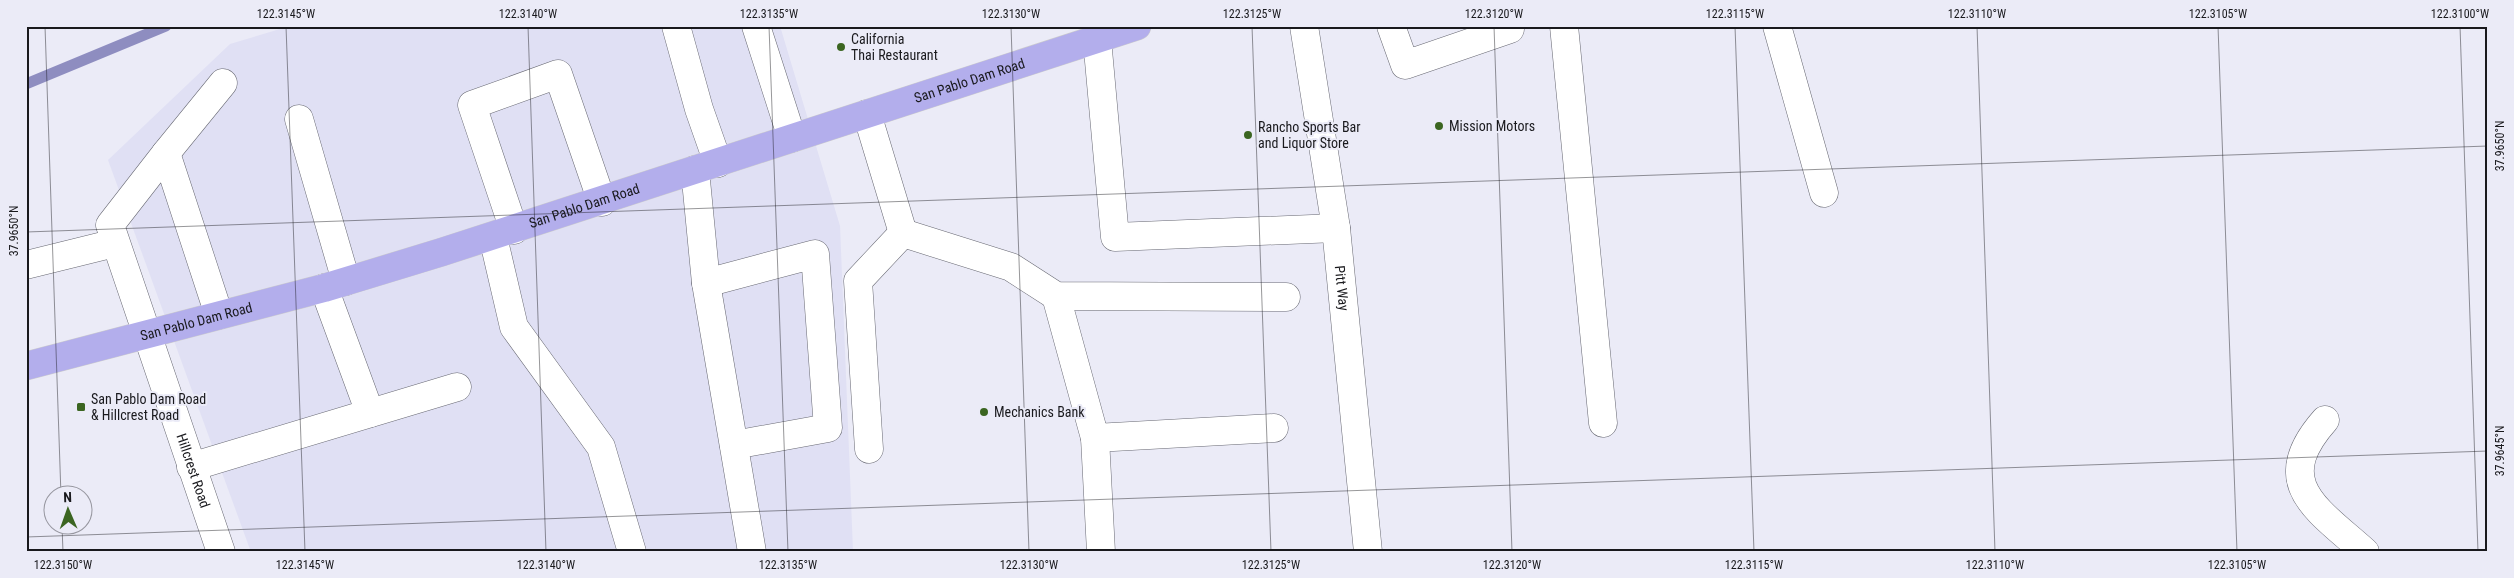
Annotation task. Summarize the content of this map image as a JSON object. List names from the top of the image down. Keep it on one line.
{"streets":{"main road":["San Pablo Dam Road"],"street":["Pitt Way","Hillcrest Road"]},"crossings":[["San Pablo Dam Road","Hillcrest Road"]],"places":{"other":["California Thai Restaurant","Mission Motors","Rancho Sports Bar and Liquor Store","Mechanics Bank"],"transit":["San Pablo Dam Road & Hillcrest Road"]},"north":"top","coordinates":["122.3145°W","122.3140°W","122.3135°W","122.3130°W","122.3125°W","122.3120°W","122.3115°W","122.3110°W","122.3105°W","122.3100°W","37.9650°N","37.9645°N","122.3150°W"]}
